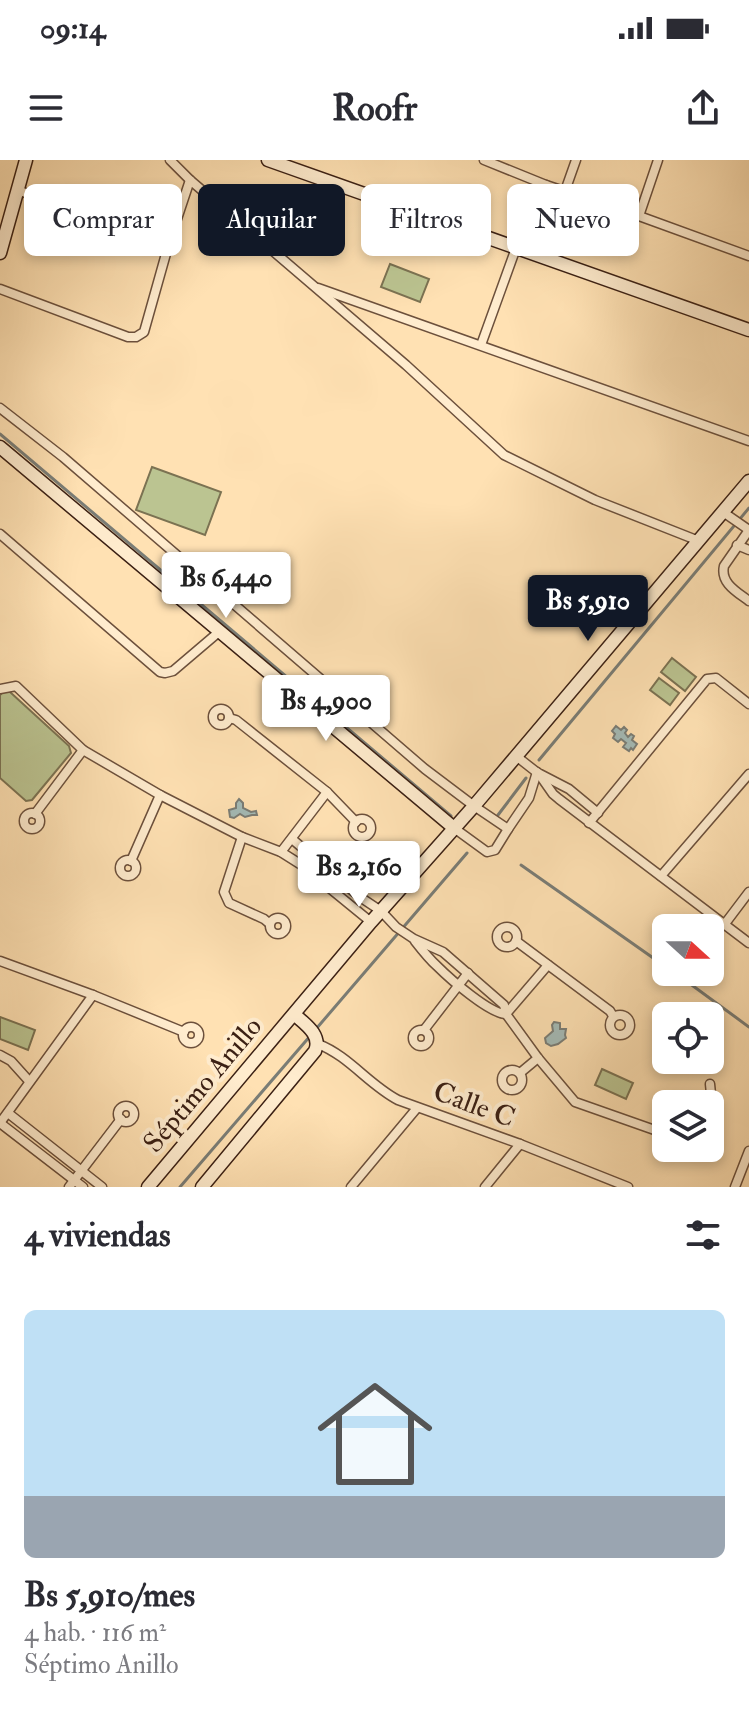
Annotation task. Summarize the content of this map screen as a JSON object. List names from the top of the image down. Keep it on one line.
{"streets":{"main road":["Séptimo Anillo"],"street":["Calle C"]},"crossings":[["Séptimo Anillo","Calle C"]],"north":"right","page":{"status":"09:14","header":"Roofr","chip":["Comprar","Alquilar","Filtros","Nuevo"],"price":["Bs 6,440","Bs 5,910","Bs 4,900","Bs 2,160"],"heading":"4 viviendas","list":[{"name":"Bs 5,910/mes","note":"4 hab. · 116 m² · Séptimo Anillo"}]}}
